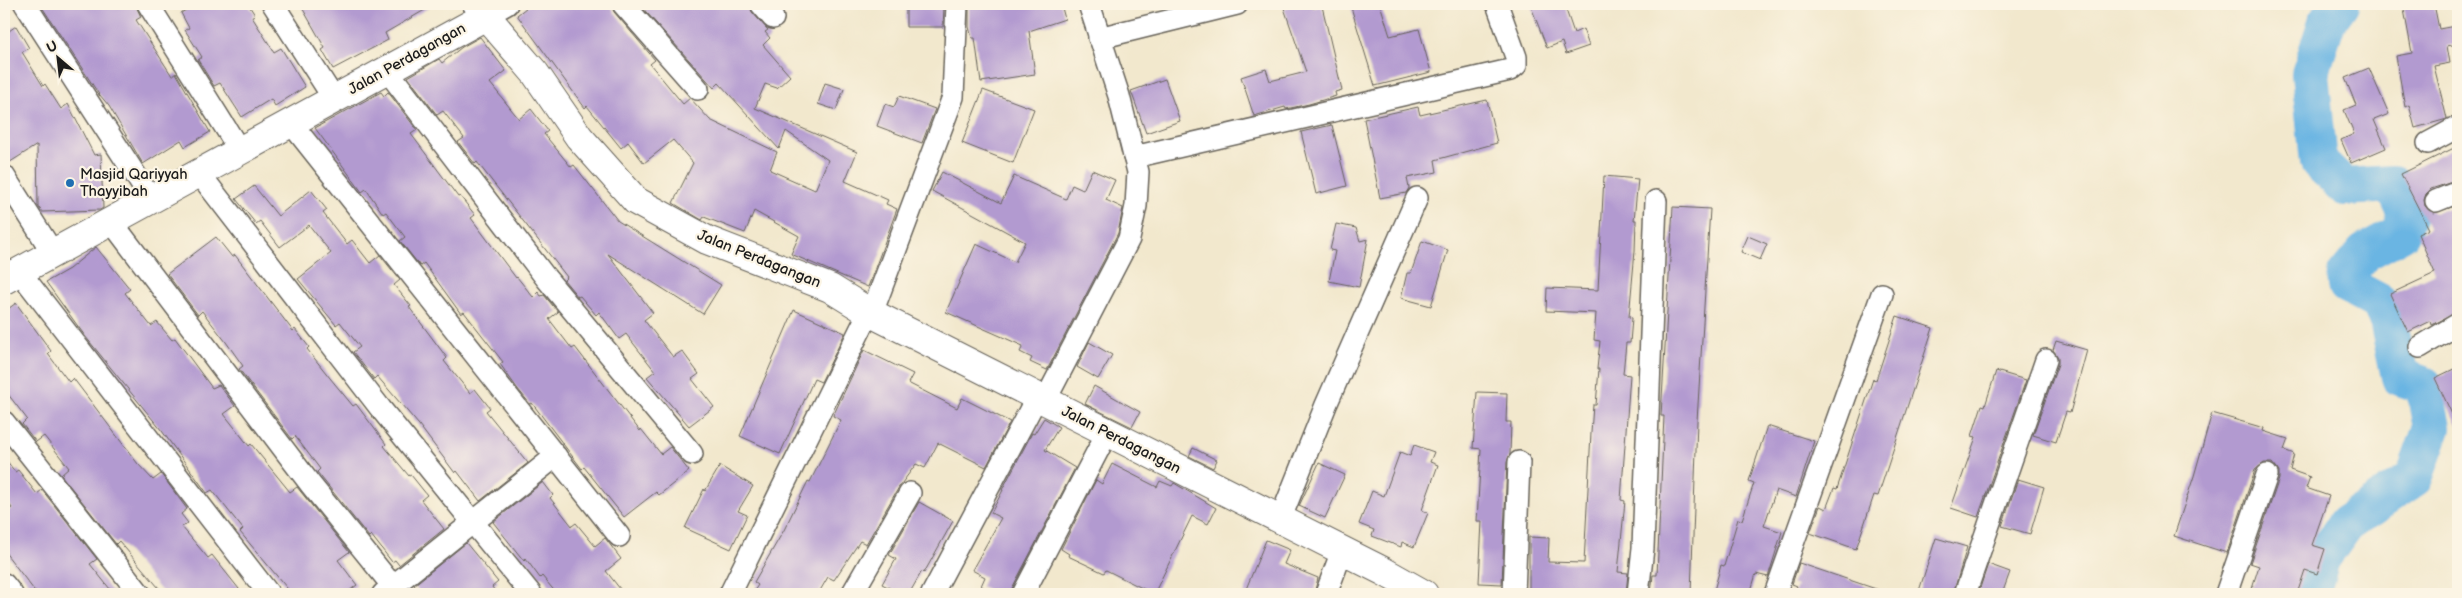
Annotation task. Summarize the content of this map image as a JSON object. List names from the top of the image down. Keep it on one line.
{"streets":{"street":["Jalan Perdagangan"]},"places":["Masjid Qariyyah Thayyibah"],"north":"top left"}
